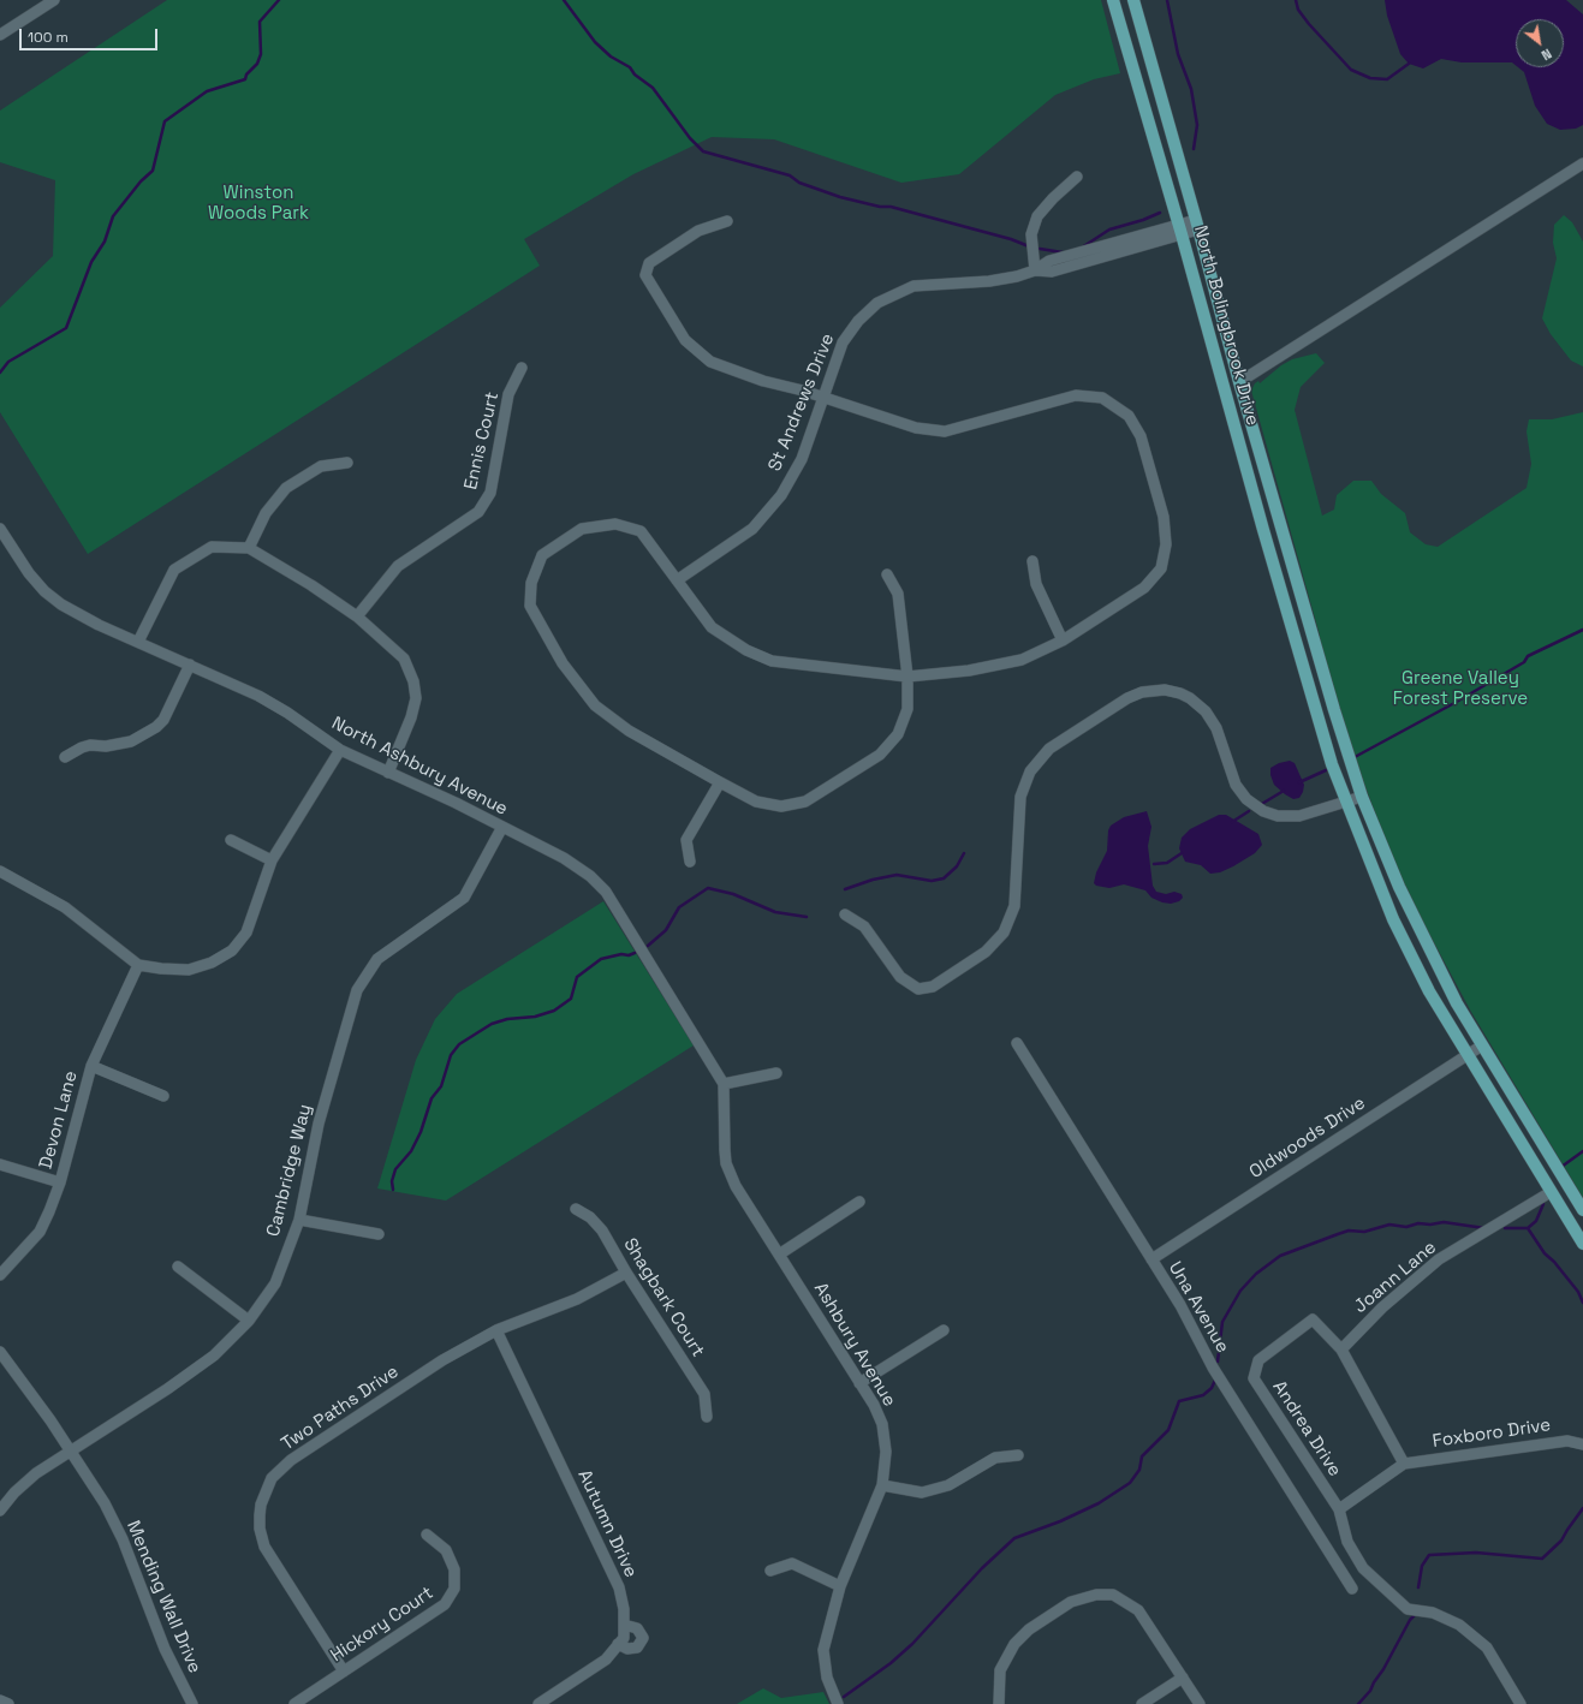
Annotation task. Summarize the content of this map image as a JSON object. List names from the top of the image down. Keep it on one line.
{"streets":{"main road":["North Bolingbrook Drive"],"street":["St Andrews Drive","Ennis Court","North Ashbury Avenue","Devon Lane","Oldwoods Drive","Cambridge Way","Joann Lane","Shagbark Court","Una Avenue","Ashbury Avenue","Two Paths Drive","Andrea Drive","Foxboro Drive","Autumn Drive","Mending Wall Drive","Hickory Court"]},"crossings":[["North Bolingbrook Drive","St Andrews Drive"],["North Bolingbrook Drive","Oldwoods Drive"],["North Bolingbrook Drive","Joann Lane"],["North Ashbury Avenue","Cambridge Way"],["North Ashbury Avenue","Ashbury Avenue"],["Oldwoods Drive","Una Avenue"],["Cambridge Way","Mending Wall Drive"],["Joann Lane","Andrea Drive"],["Shagbark Court","Two Paths Drive"],["Two Paths Drive","Autumn Drive"],["Two Paths Drive","Hickory Court"]],"parks":["Winston Woods Park","Greene Valley Forest Preserve"],"scale_bar":"100 m","north":"bottom right"}
